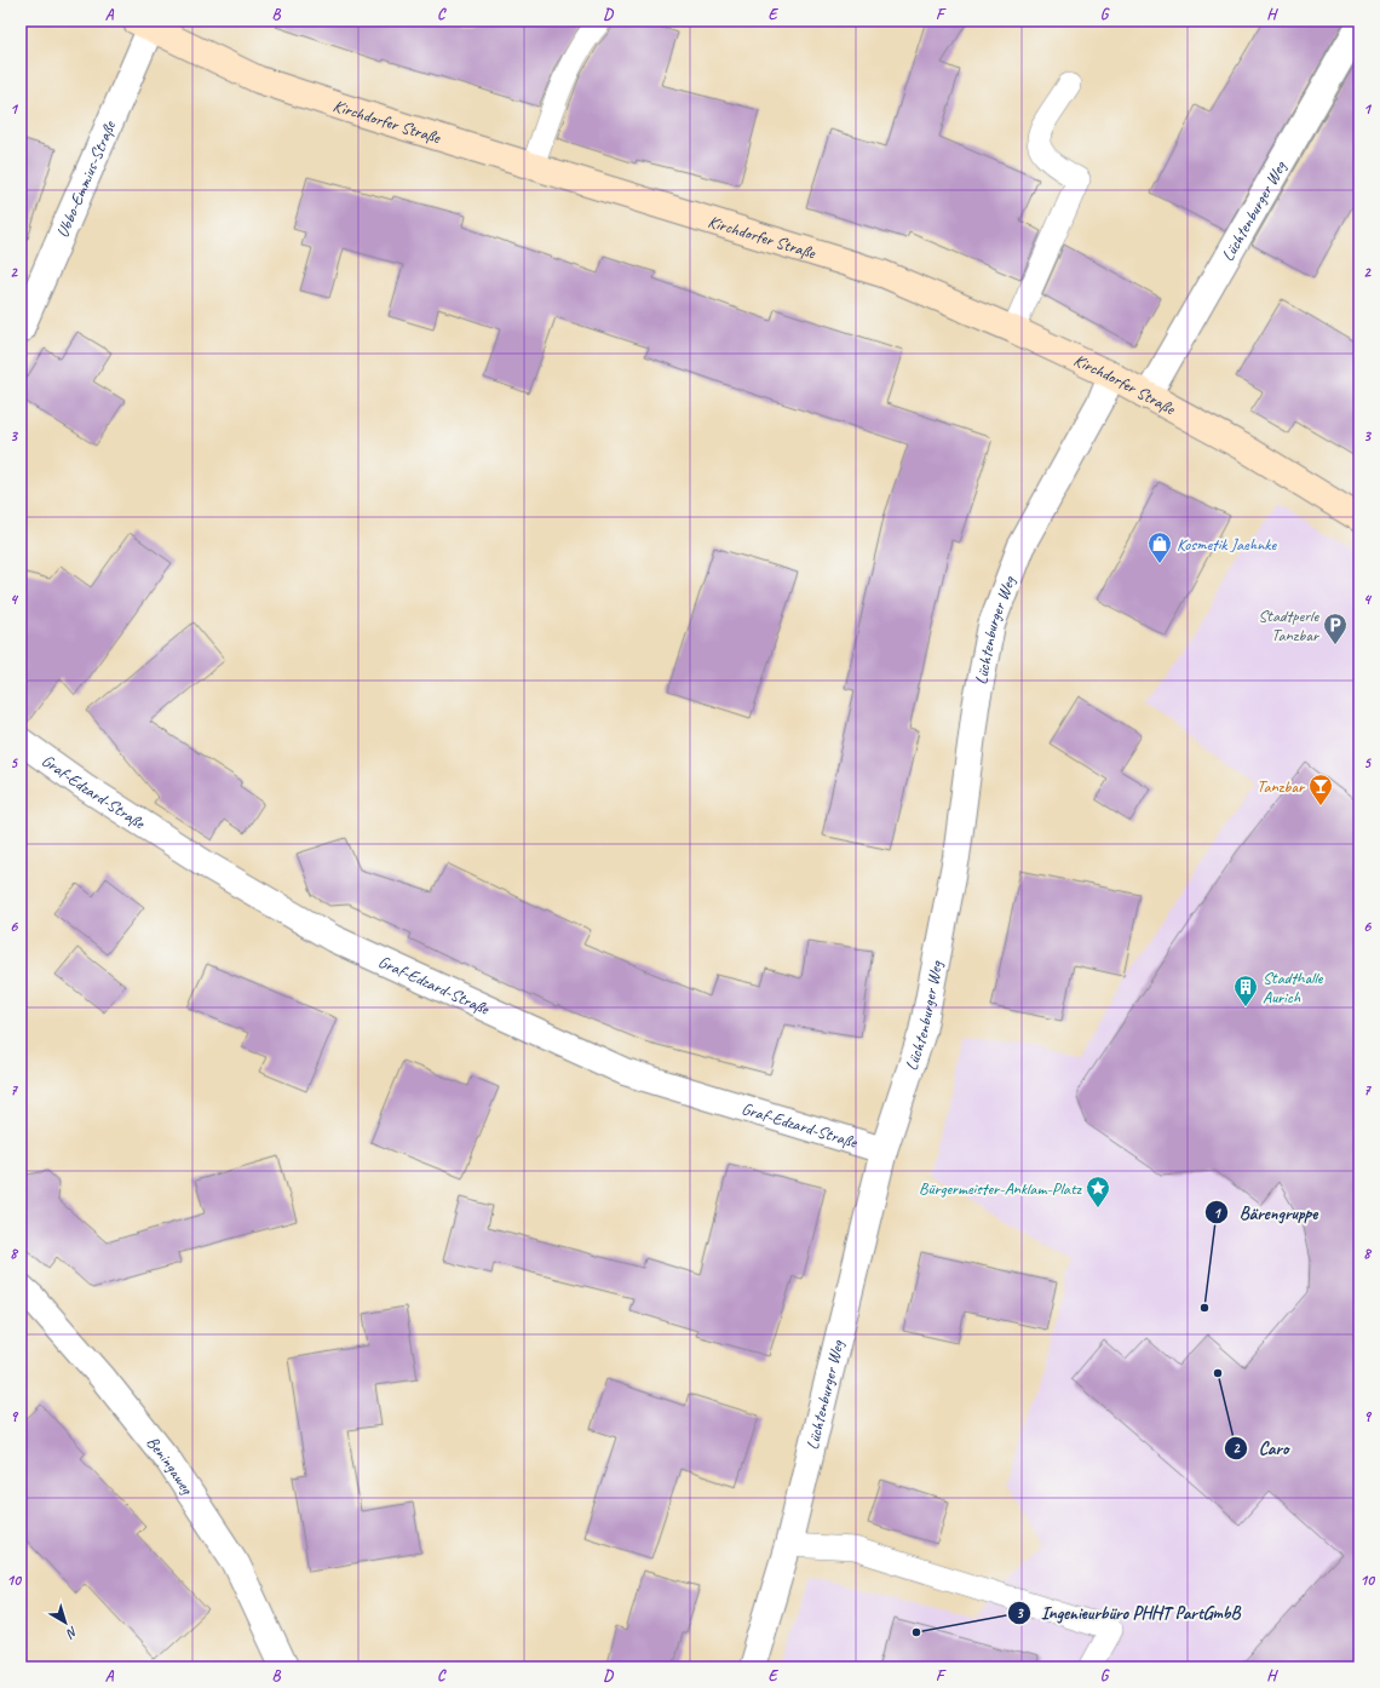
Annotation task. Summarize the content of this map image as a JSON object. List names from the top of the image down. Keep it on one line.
{"streets":{"street":["Kirchdorfer Straße","Ubbo-Emmius-Straße","Lüchtenburger Weg","Graf-Edzard-Straße","Beningaweg"]},"crossings":[["Kirchdorfer Straße","Ubbo-Emmius-Straße"],["Kirchdorfer Straße","Lüchtenburger Weg"],["Lüchtenburger Weg","Graf-Edzard-Straße"]],"places":{"shop":["Kosmetik Jaehnke"],"parking":["Stadtperle Tanzbar"],"bar":["Tanzbar"],"building":["Stadthalle Aurich"],"place":["Bürgermeister-Anklam-Platz"],"other":["Bärengruppe","Caro","Ingenieurbüro PHHT PartGmbB"]},"north":"bottom right","grid":{"columns":["A","B","C","D","E","F","G","H"],"rows":["1","2","3","4","5","6","7","8","9","10"]}}
